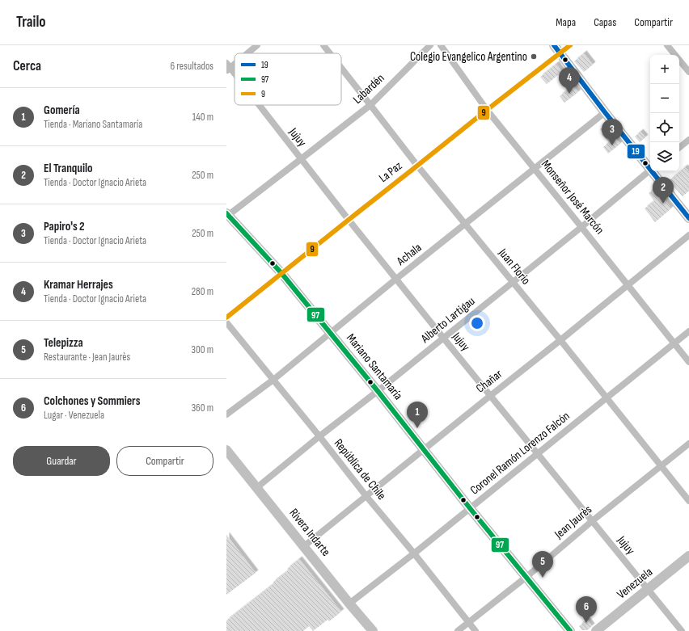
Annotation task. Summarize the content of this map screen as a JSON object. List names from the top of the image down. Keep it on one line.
{"streets":{"street":["Labardén","Jujuy","La Paz","Monseñor José Marcón","Achala","Juan Florio","Alberto Lartigau","Mariano Santamaría","Chañar","Coronel Ramón Lorenzo Falcón","República de Chile","Jean Jaurès","Rivera Indarte","Venezuela"]},"crossings":[["Labardén","Jujuy"],["Labardén","Juan Florio"],["Labardén","Mariano Santamaría"],["Jujuy","La Paz"],["Jujuy","Achala"],["Jujuy","Alberto Lartigau"],["Jujuy","Chañar"],["Jujuy","Coronel Ramón Lorenzo Falcón"],["Jujuy","Jean Jaurès"],["Jujuy","Venezuela"],["La Paz","Monseñor José Marcón"],["La Paz","Juan Florio"],["La Paz","Mariano Santamaría"],["Monseñor José Marcón","Achala"],["Monseñor José Marcón","Alberto Lartigau"],["Monseñor José Marcón","Chañar"],["Monseñor José Marcón","Coronel Ramón Lorenzo Falcón"],["Achala","Juan Florio"],["Achala","Mariano Santamaría"],["Achala","República de Chile"],["Juan Florio","Alberto Lartigau"],["Juan Florio","Chañar"],["Juan Florio","Coronel Ramón Lorenzo Falcón"],["Juan Florio","Jean Jaurès"],["Alberto Lartigau","Mariano Santamaría"],["Alberto Lartigau","República de Chile"],["Alberto Lartigau","Rivera Indarte"],["Mariano Santamaría","Chañar"],["Mariano Santamaría","Coronel Ramón Lorenzo Falcón"],["Mariano Santamaría","Jean Jaurès"],["Chañar","República de Chile"],["Chañar","Rivera Indarte"],["Coronel Ramón Lorenzo Falcón","República de Chile"],["Coronel Ramón Lorenzo Falcón","Rivera Indarte"],["República de Chile","Jean Jaurès"]],"places":["Colegio Evangelico Argentino"],"lines":["transit line 19","transit line 9","transit line 97"],"legend":["19","97","9"],"page":{"header":"Trailo","nav":["Mapa","Capas","Compartir"],"heading":["Cerca","6 resultados"],"map_buttons":["+","−"],"pins":["4","3","2","1","5","6"],"list":[{"mark":"1","name":"Gomería","note":"Tienda · Mariano Santamaría","value":"140 m"},{"mark":"2","name":"El Tranquilo","note":"Tienda · Doctor Ignacio Arieta","value":"250 m"},{"mark":"3","name":"Papiro's 2","note":"Tienda · Doctor Ignacio Arieta","value":"250 m"},{"mark":"4","name":"Kramar Herrajes","note":"Tienda · Doctor Ignacio Arieta","value":"280 m"},{"mark":"5","name":"Telepizza","note":"Restaurante · Jean Jaurès","value":"300 m"},{"mark":"6","name":"Colchones y Sommiers","note":"Lugar · Venezuela","value":"360 m"}],"buttons":["Guardar","Compartir"]}}
